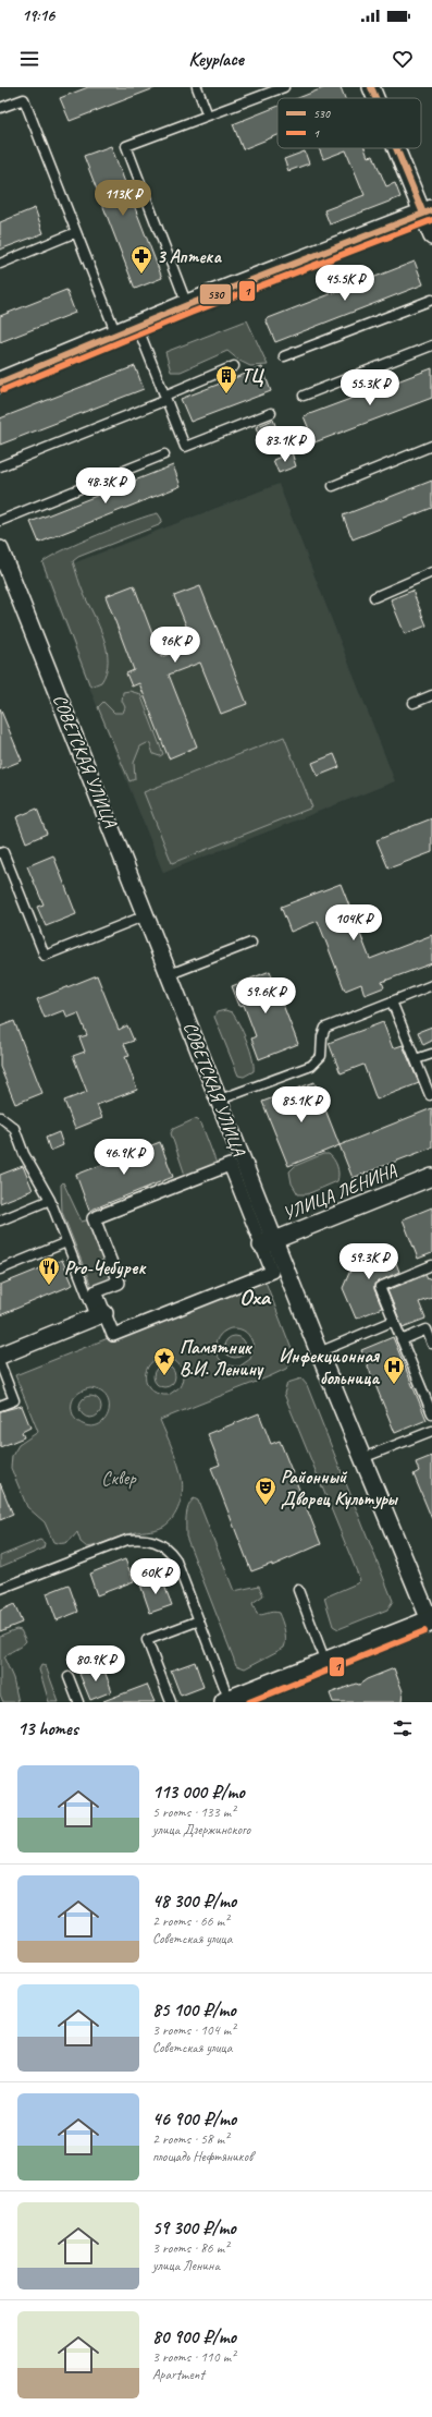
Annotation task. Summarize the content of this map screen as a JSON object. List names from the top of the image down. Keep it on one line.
{"streets":{"street":["СОВЕТСКАЯ УЛИЦА","УЛИЦА ЛЕНИНА"]},"crossings":[["СОВЕТСКАЯ УЛИЦА","УЛИЦА ЛЕНИНА"]],"districts":["Оха"],"parks":["Сквер"],"places":{"pharmacy":["3 Аптека"],"building":["ТЦ"],"restaurant":["Pro-Чебурек"],"place":["Памятник В.И. Ленину"],"hospital":["Инфекционная больница"],"theatre":["Районный Дворец Культуры"]},"lines":["transit line 530","transit line 1"],"legend":["530","1"],"page":{"status":"19:16","header":"Keyplace","price":["113K ₽","45.5K ₽","55.3K ₽","83.1K ₽","48.3K ₽","96K ₽","104K ₽","59.6K ₽","85.1K ₽","46.9K ₽","59.3K ₽","60K ₽","80.9K ₽"],"heading":"13 homes","list":[{"name":"113 000 ₽/mo","note":"5 rooms · 133 m² · улица Дзержинского"},{"name":"48 300 ₽/mo","note":"2 rooms · 66 m² · Советская улица"},{"name":"85 100 ₽/mo","note":"3 rooms · 104 m² · Советская улица"},{"name":"46 900 ₽/mo","note":"2 rooms · 58 m² · площадь Нефтяников"},{"name":"59 300 ₽/mo","note":"3 rooms · 86 m² · улица Ленина"},{"name":"80 900 ₽/mo","note":"3 rooms · 110 m² · Apartment"}]}}
